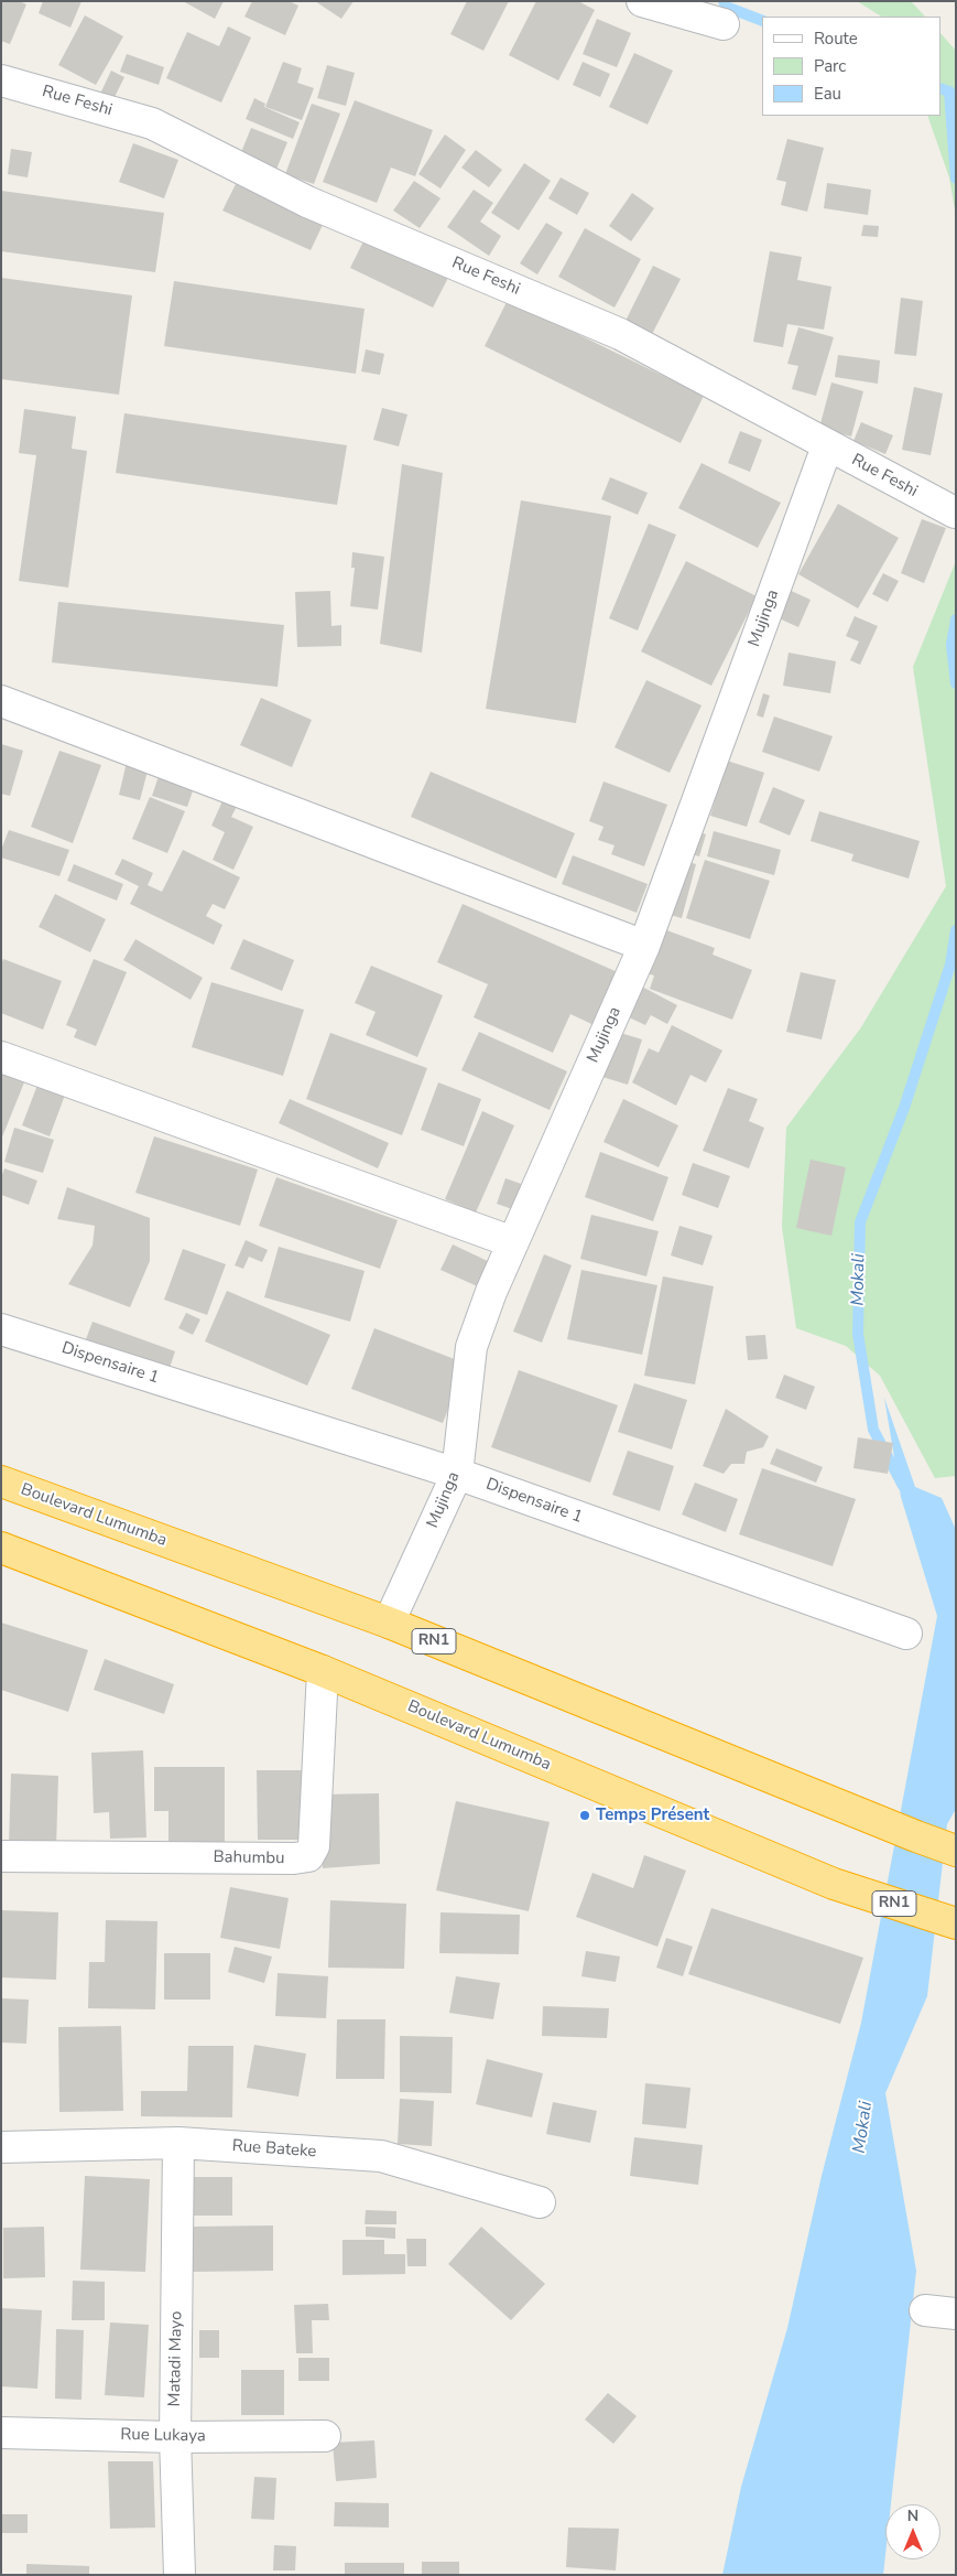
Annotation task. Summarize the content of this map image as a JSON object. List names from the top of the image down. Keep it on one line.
{"streets":{"highway":["Boulevard Lumumba","RN1"],"street":["Rue Feshi","Mujinga","Dispensaire 1","Bahumbu","Rue Bateke","Matadi Mayo","Rue Lukaya"]},"crossings":[["Rue Feshi","Mujinga"],["Mujinga","Dispensaire 1"],["Mujinga","Boulevard Lumumba"],["Boulevard Lumumba","Bahumbu"],["Rue Bateke","Matadi Mayo"],["Matadi Mayo","Rue Lukaya"]],"water":["Mokali"],"places":["Temps Présent"],"legend":["Route","Parc","Eau"],"north":"top"}
